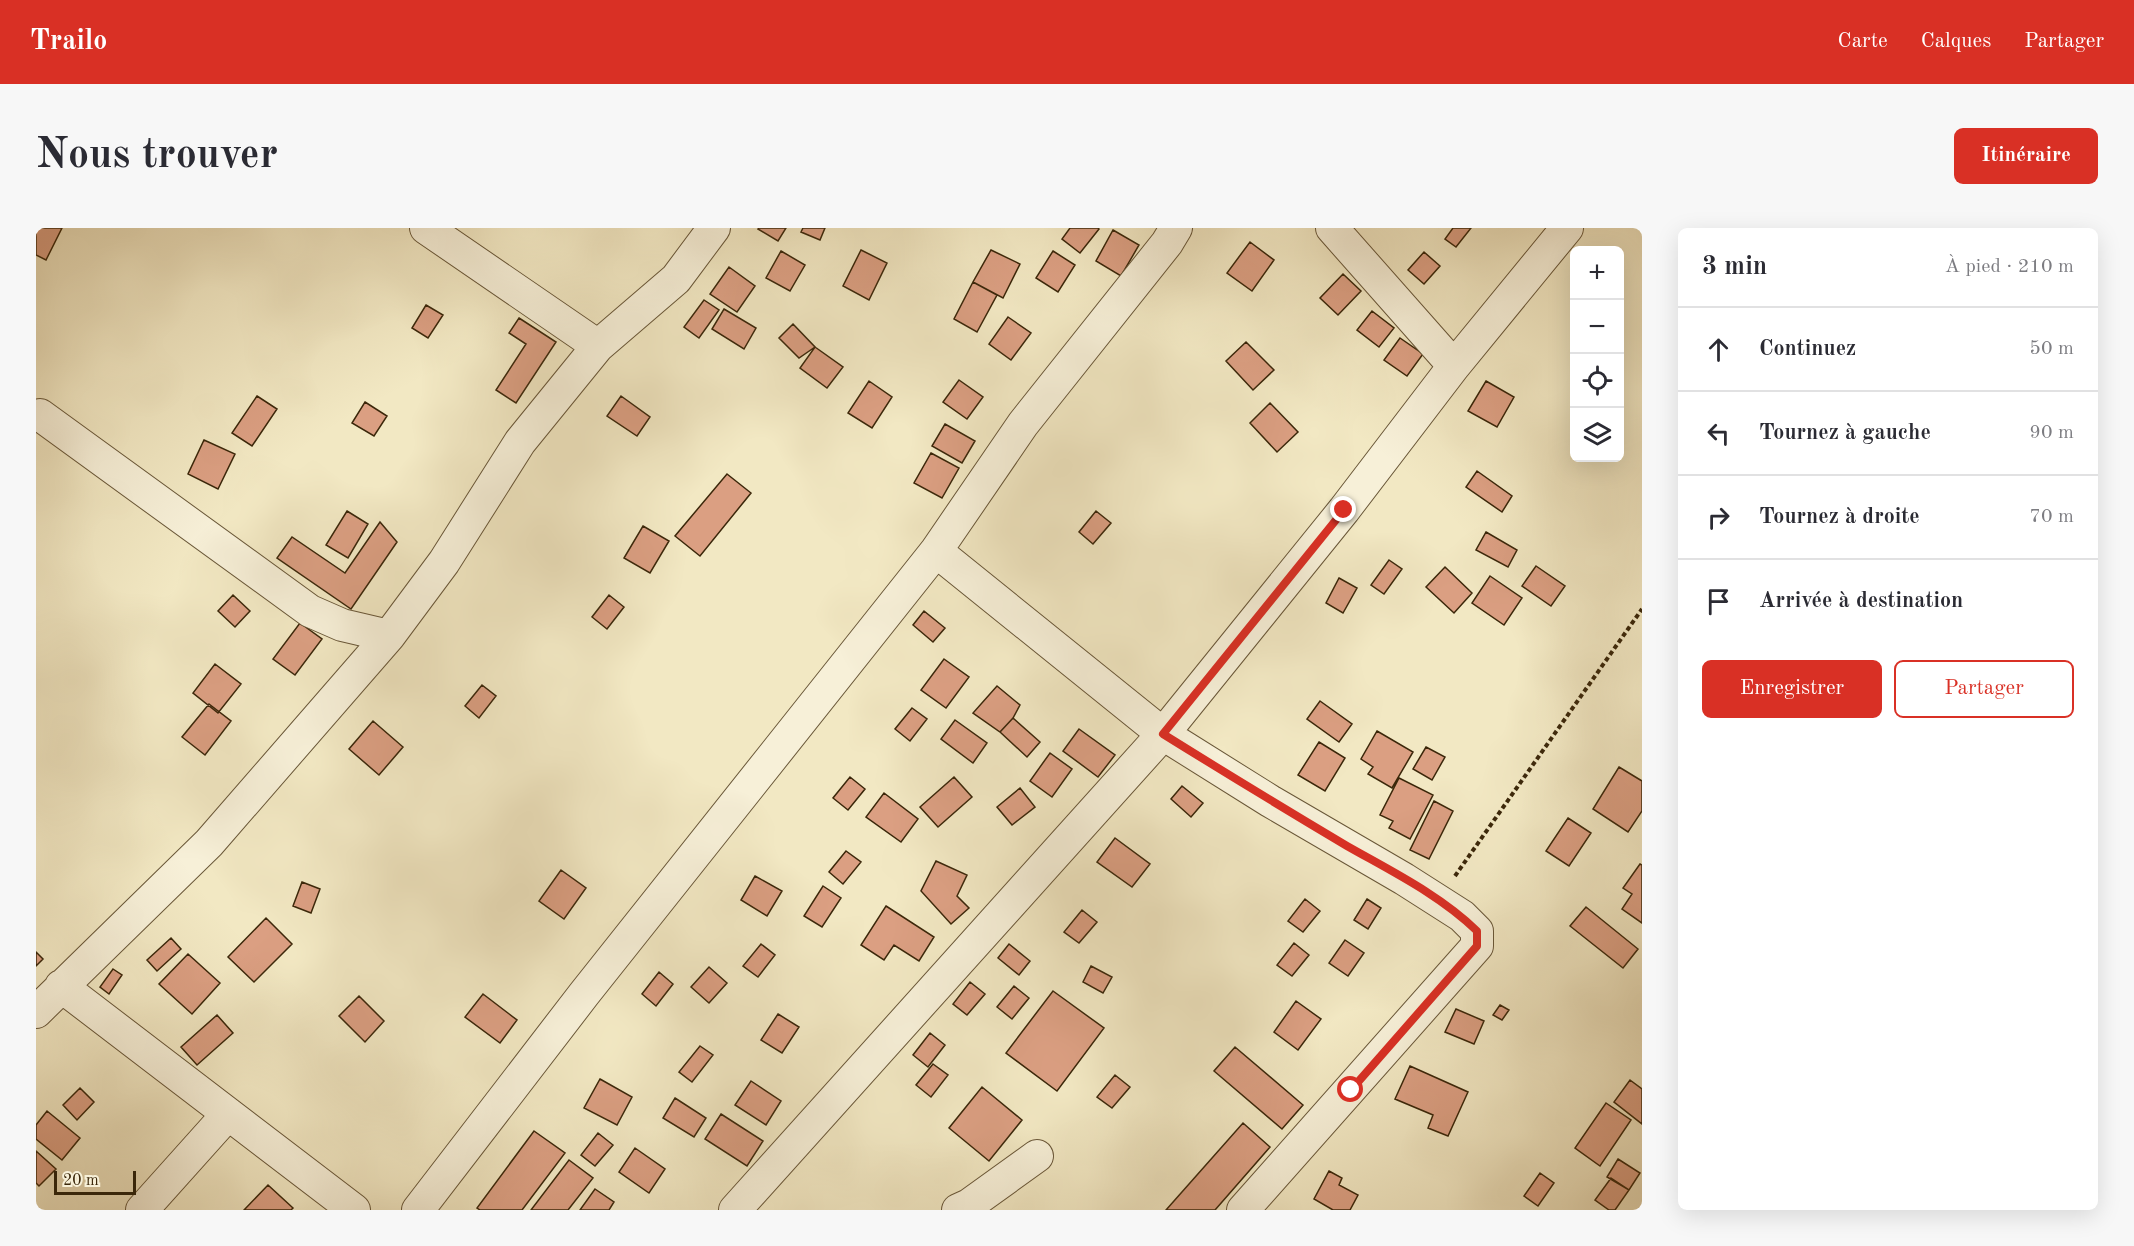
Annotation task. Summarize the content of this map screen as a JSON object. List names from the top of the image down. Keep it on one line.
{"scale_bar":"20 m","page":{"header":"Trailo","nav":["Carte","Calques","Partager"],"buttons":["Itinéraire",["Enregistrer","Partager"]],"title":"Nous trouver","heading":["3 min","À pied · 210 m"],"map_buttons":["+","−"],"list":[["Continuez","50 m"],["Tournez à gauche","90 m"],["Tournez à droite","70 m"],"Arrivée à destination"],"scale":"20 m"}}
